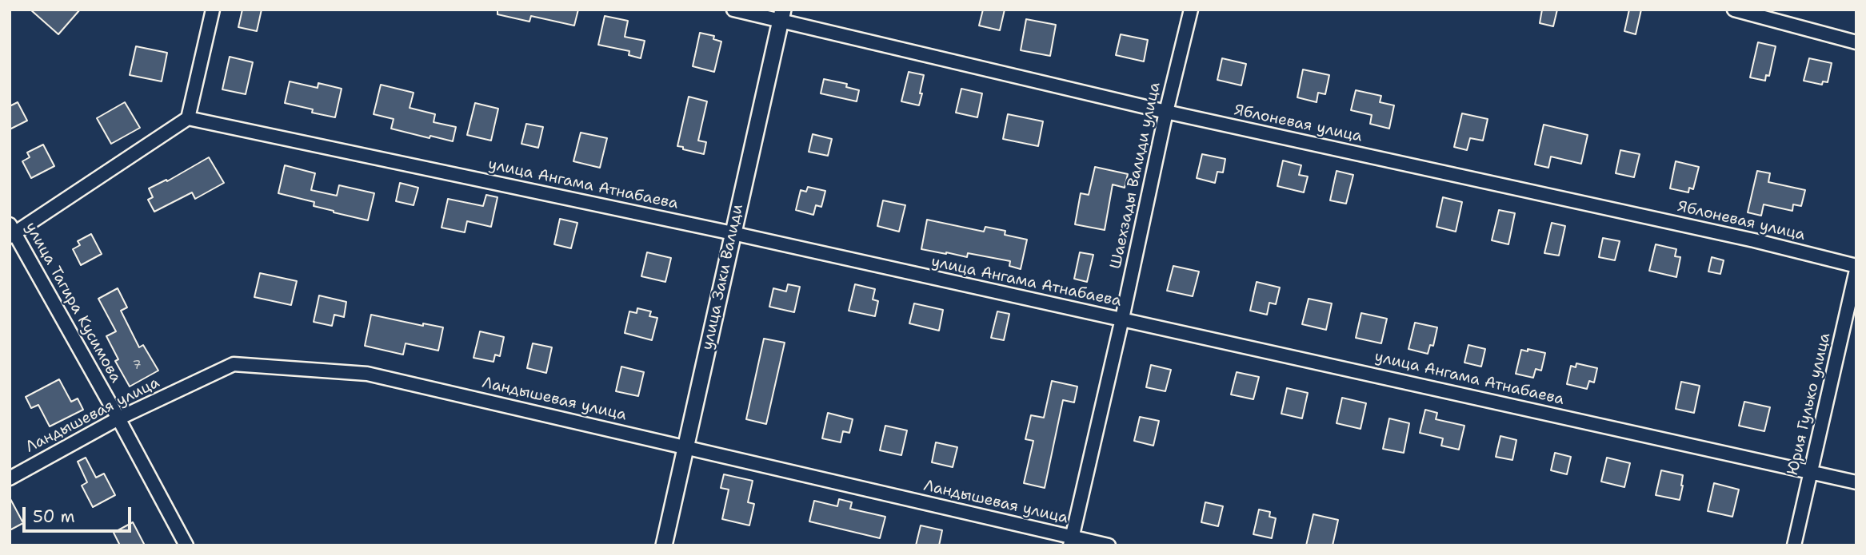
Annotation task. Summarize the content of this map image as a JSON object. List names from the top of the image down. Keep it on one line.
{"streets":{"street":["Яблоневая улица","Шаехзады Валиди улица","улица Ангама Атнабаева","улица Заки Валиди","улица Тагира Кусимова","Ландышевая улица","Юрия Гулько улица"]},"crossings":[["Яблоневая улица","Шаехзады Валиди улица"],["Яблоневая улица","улица Заки Валиди"],["Яблоневая улица","Юрия Гулько улица"],["Шаехзады Валиди улица","улица Ангама Атнабаева"],["Шаехзады Валиди улица","Ландышевая улица"],["улица Ангама Атнабаева","улица Заки Валиди"],["улица Ангама Атнабаева","Юрия Гулько улица"],["улица Заки Валиди","Ландышевая улица"],["улица Тагира Кусимова","Ландышевая улица"]],"house_numbers":["7"],"scale_bar":"50 m"}
